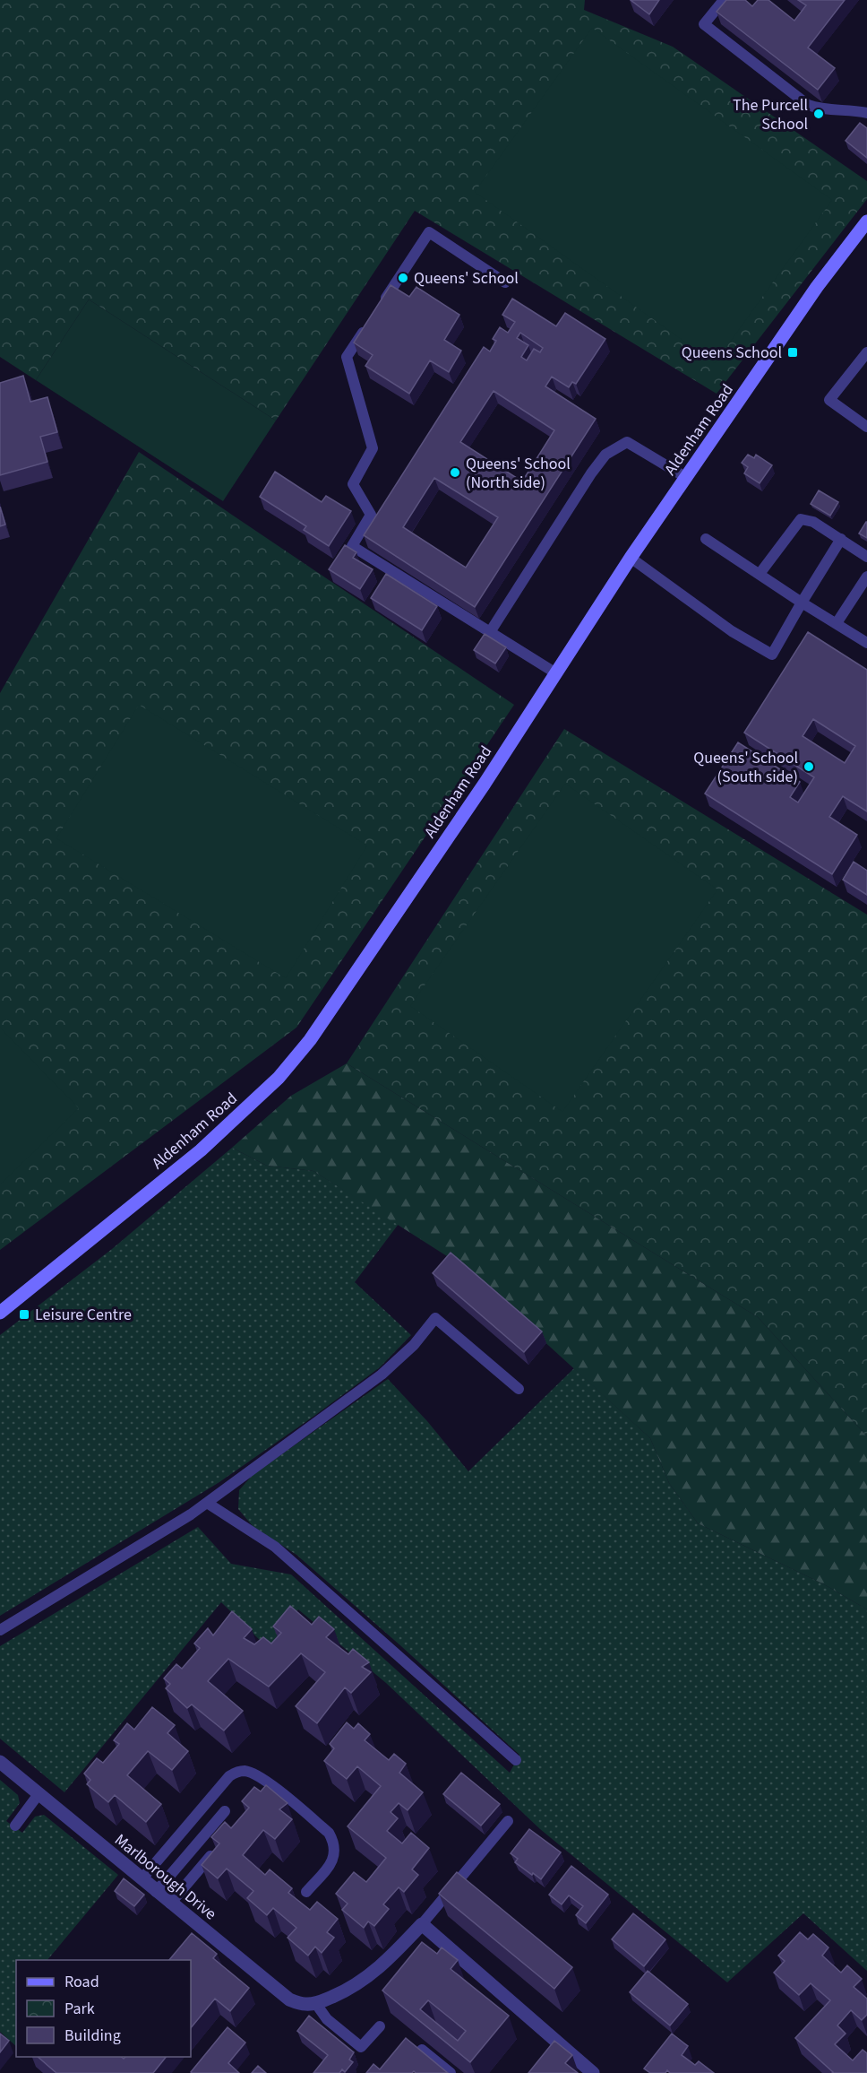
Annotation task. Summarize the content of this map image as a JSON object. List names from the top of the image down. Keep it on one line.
{"streets":{"main road":["Aldenham Road"],"street":["Marlborough Drive"]},"places":{"other":["The Purcell School","Queens' School","Queens' School (North side)","Queens' School (South side)"],"transit":["Queens School","Leisure Centre"]},"legend":["Road","Park","Building"]}
